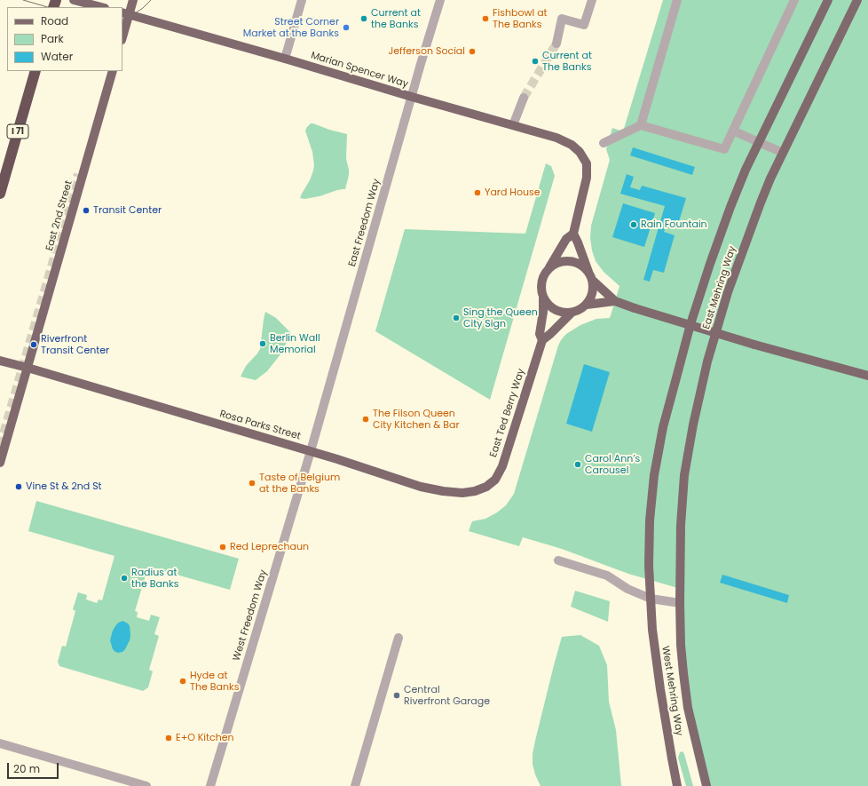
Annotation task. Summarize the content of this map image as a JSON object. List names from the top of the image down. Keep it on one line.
{"streets":{"highway":["I 71"],"main road":["Marian Spencer Way","East 2nd Street","East Mehring Way","East Ted Berry Way","Rosa Parks Street","West Mehring Way"],"street":["East Freedom Way","West Freedom Way"]},"crossings":[["Marian Spencer Way","East Freedom Way"],["East 2nd Street","Rosa Parks Street"],["East Freedom Way","Rosa Parks Street"],["East Freedom Way","West Freedom Way"],["East Mehring Way","West Mehring Way"],["East Ted Berry Way","Rosa Parks Street"],["Rosa Parks Street","West Freedom Way"]],"places":["Current at the Banks","Fishbowl at The Banks","Street Corner Market at the Banks","Jefferson Social","Current at The Banks","Yard House","Transit Center","Rain Fountain","Sing the Queen City Sign","Berlin Wall Memorial","Riverfront Transit Center","The Filson Queen City Kitchen & Bar","Carol Ann’s Carousel","Taste of Belgium at the Banks","Vine St & 2nd St","Red Leprechaun","Radius at the Banks","Hyde at The Banks","Central Riverfront Garage","E+O Kitchen"],"legend":["Road","Park","Water"],"scale_bar":"20 m"}
